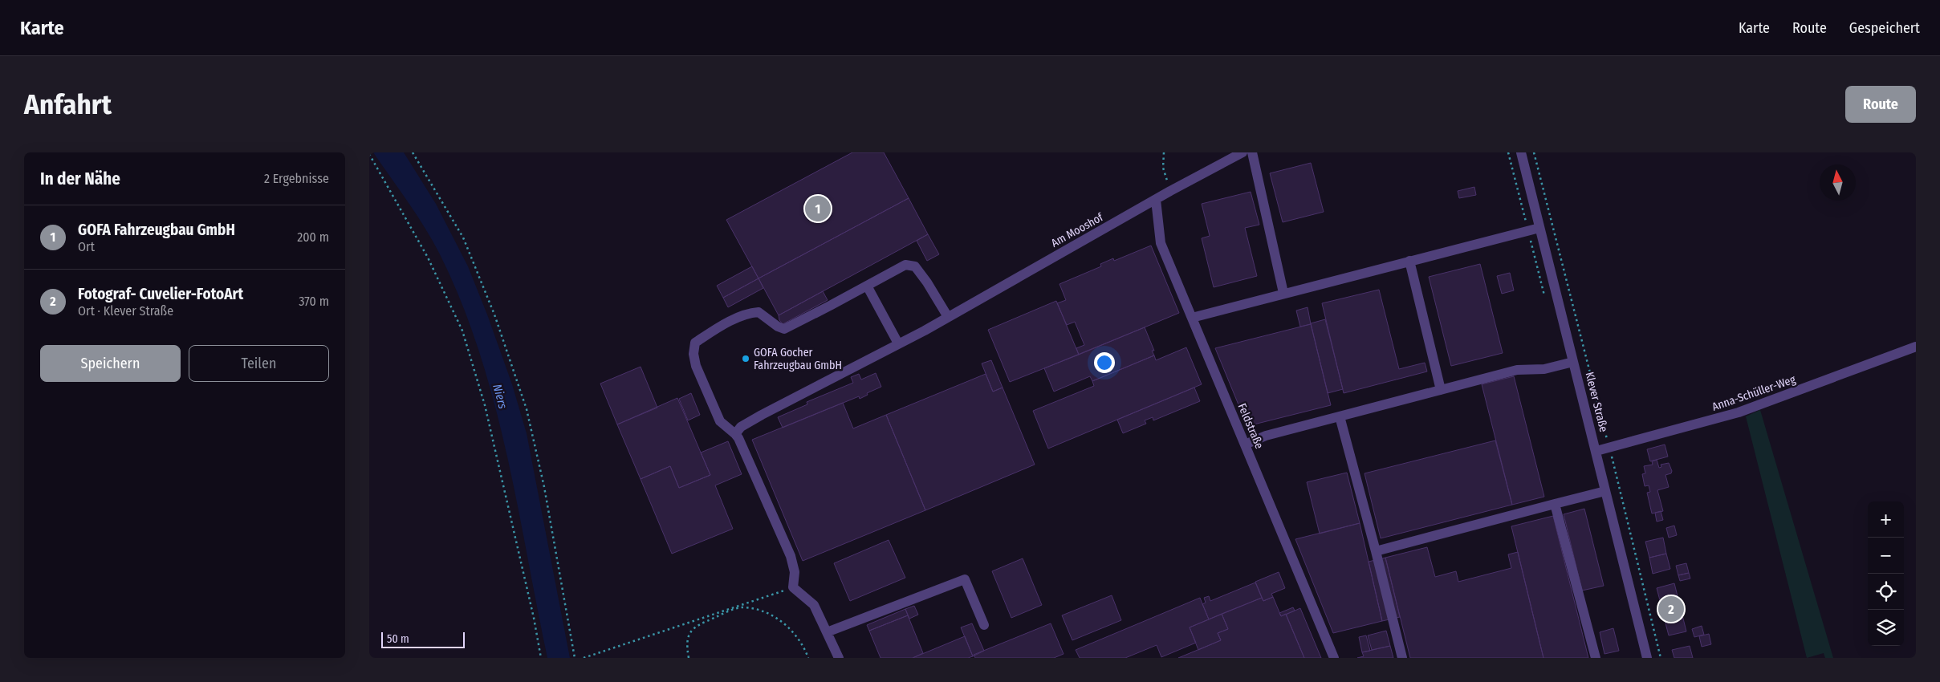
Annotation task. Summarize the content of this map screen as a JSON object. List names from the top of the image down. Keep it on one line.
{"streets":{"street":["Am Mooshof","Anna-Schüller-Weg","Klever Straße","Feldstraße"]},"crossings":[["Am Mooshof","Feldstraße"],["Anna-Schüller-Weg","Klever Straße"]],"water":["Niers"],"places":["GOFA Gocher Fahrzeugbau GmbH"],"scale_bar":"50 m","north":"top","page":{"header":"Karte","nav":["Karte","Route","Gespeichert"],"buttons":["Route",["Speichern","Teilen"]],"title":"Anfahrt","heading":["In der Nähe","2 Ergebnisse"],"pins":["1","2"],"list":[{"mark":"1","name":"GOFA Fahrzeugbau GmbH","note":"Ort","value":"200 m"},{"mark":"2","name":"Fotograf- Cuvelier-FotoArt","note":"Ort · Klever Straße","value":"370 m"}],"map_buttons":["+","−"],"scale":"50 m"}}
